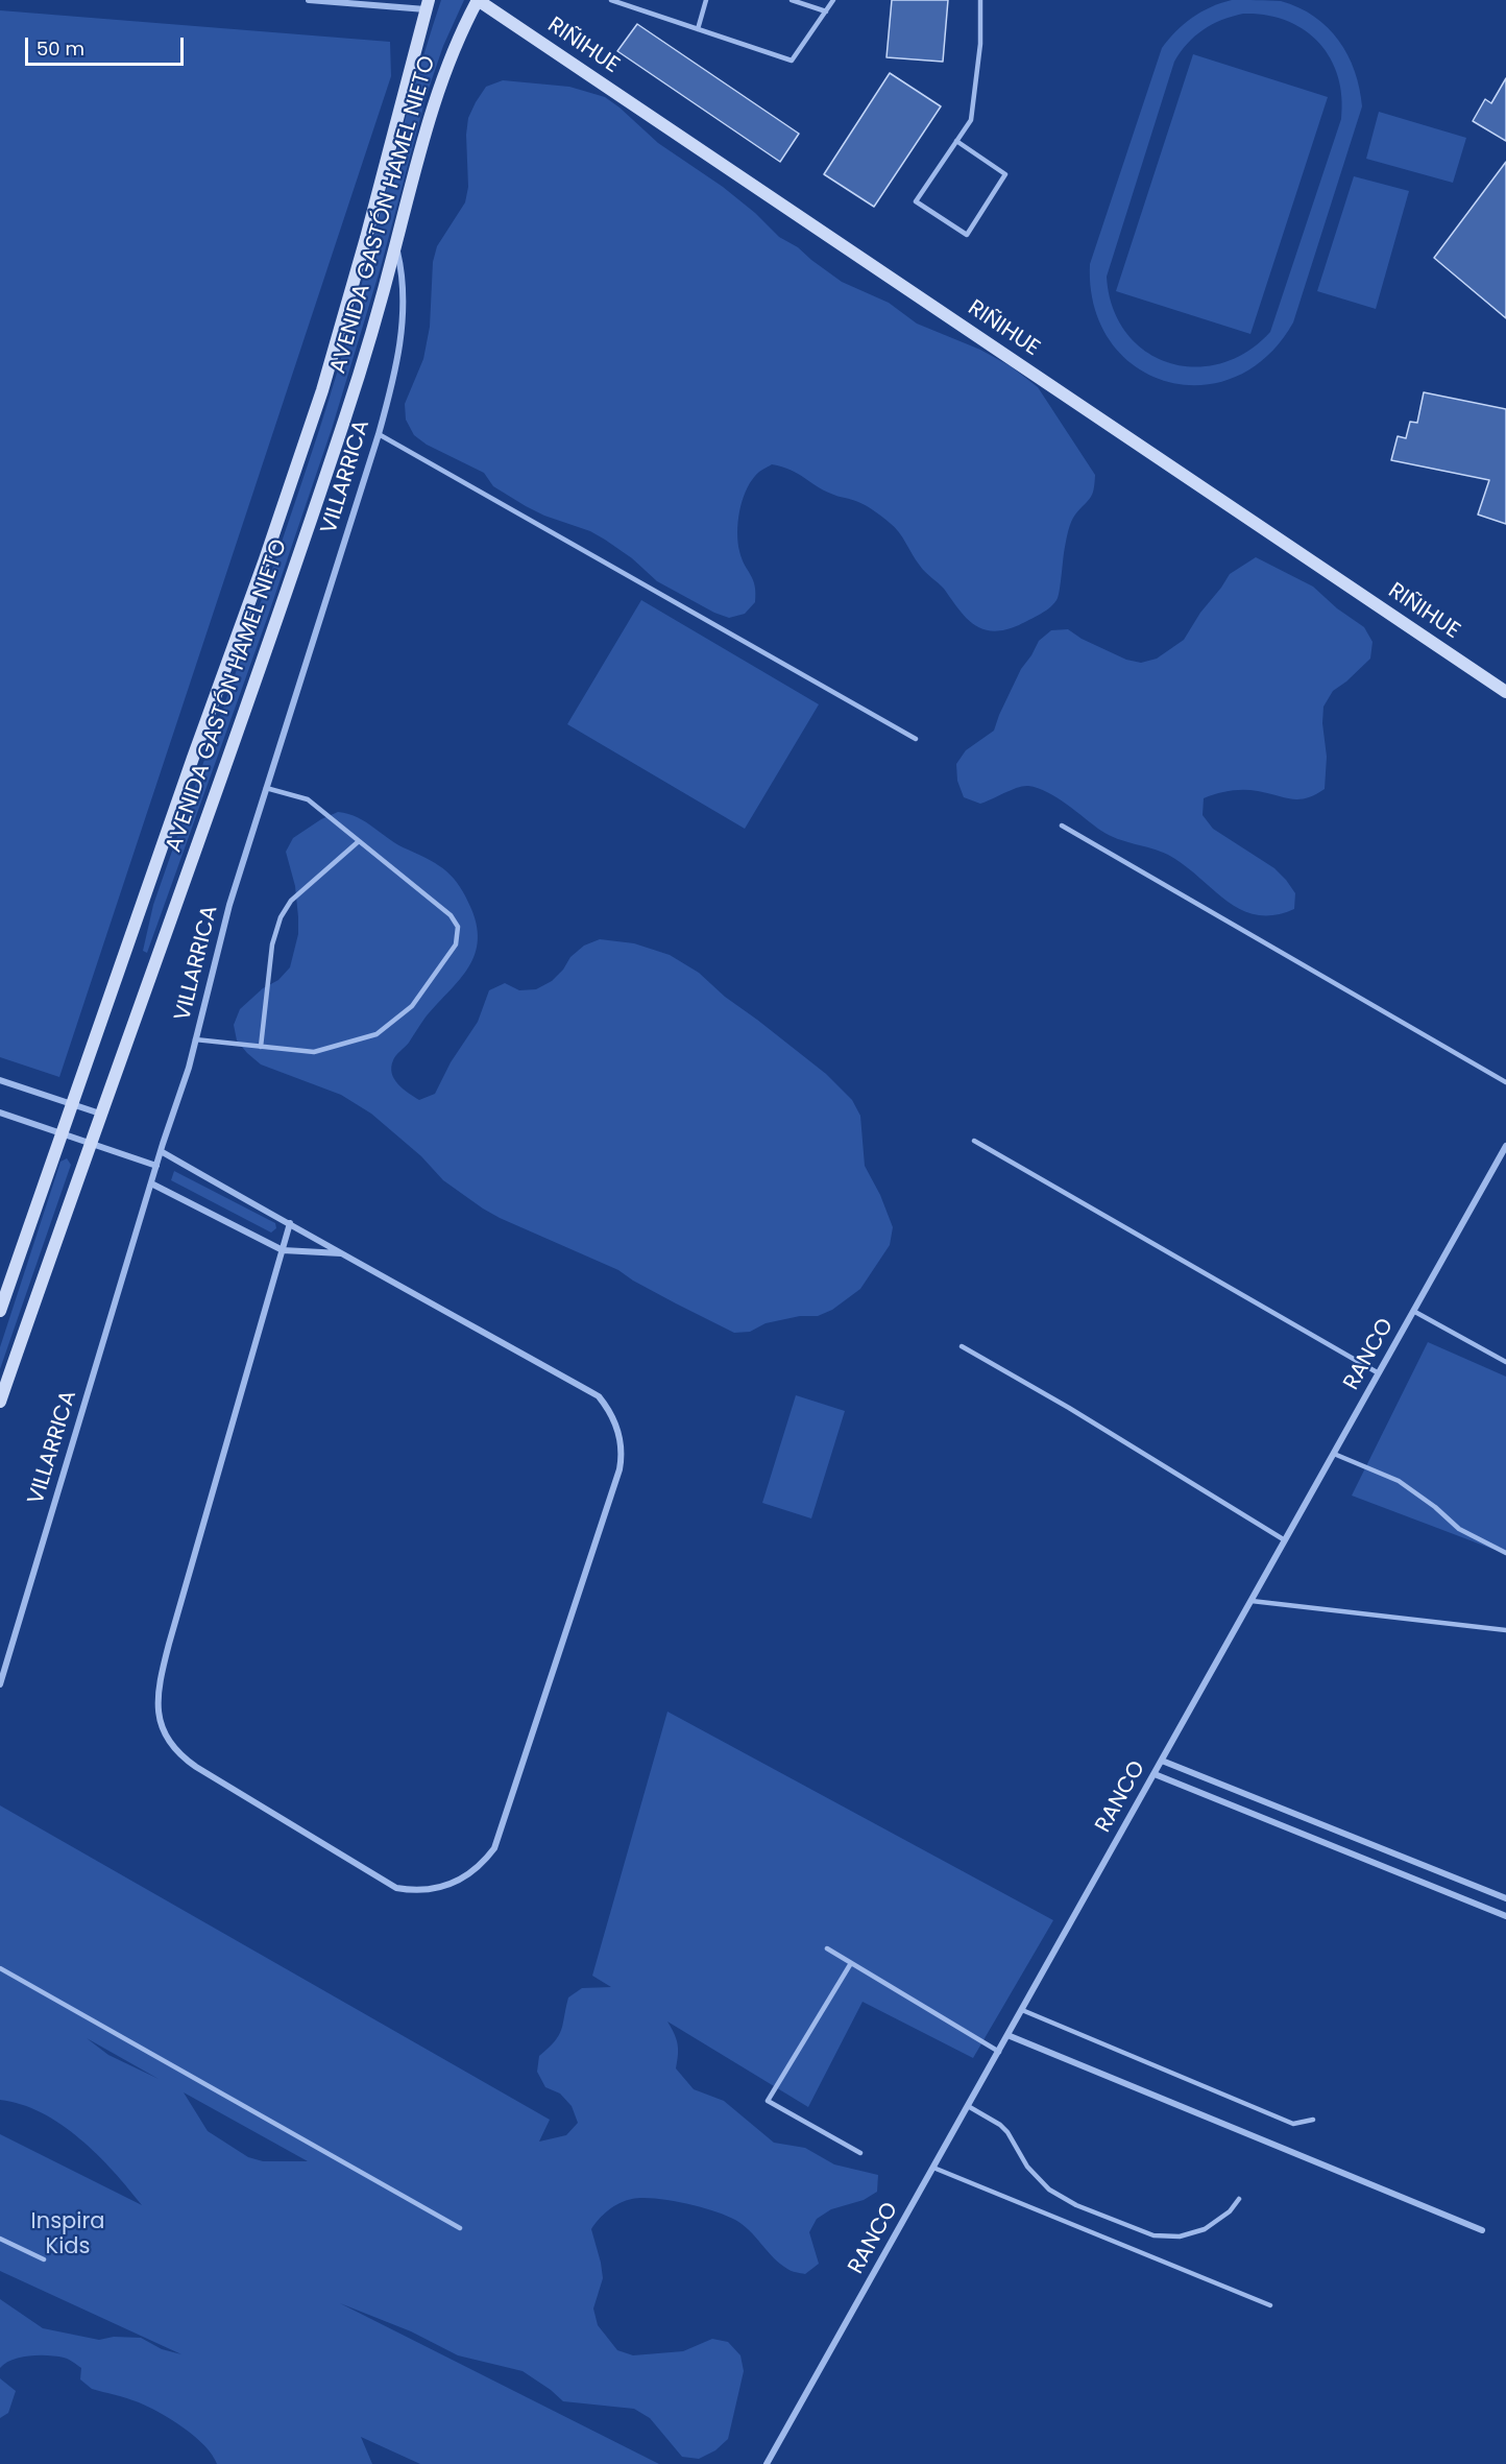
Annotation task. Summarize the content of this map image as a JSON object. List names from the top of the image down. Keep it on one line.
{"streets":{"main road":["RIÑIHUE","AVENIDA GASTÓN HAMEL NIETO"],"street":["VILLARRICA","RANCO"]},"crossings":[["RIÑIHUE","AVENIDA GASTÓN HAMEL NIETO"],["AVENIDA GASTÓN HAMEL NIETO","VILLARRICA"]],"parks":["Inspira Kids"],"scale_bar":"50 m"}
